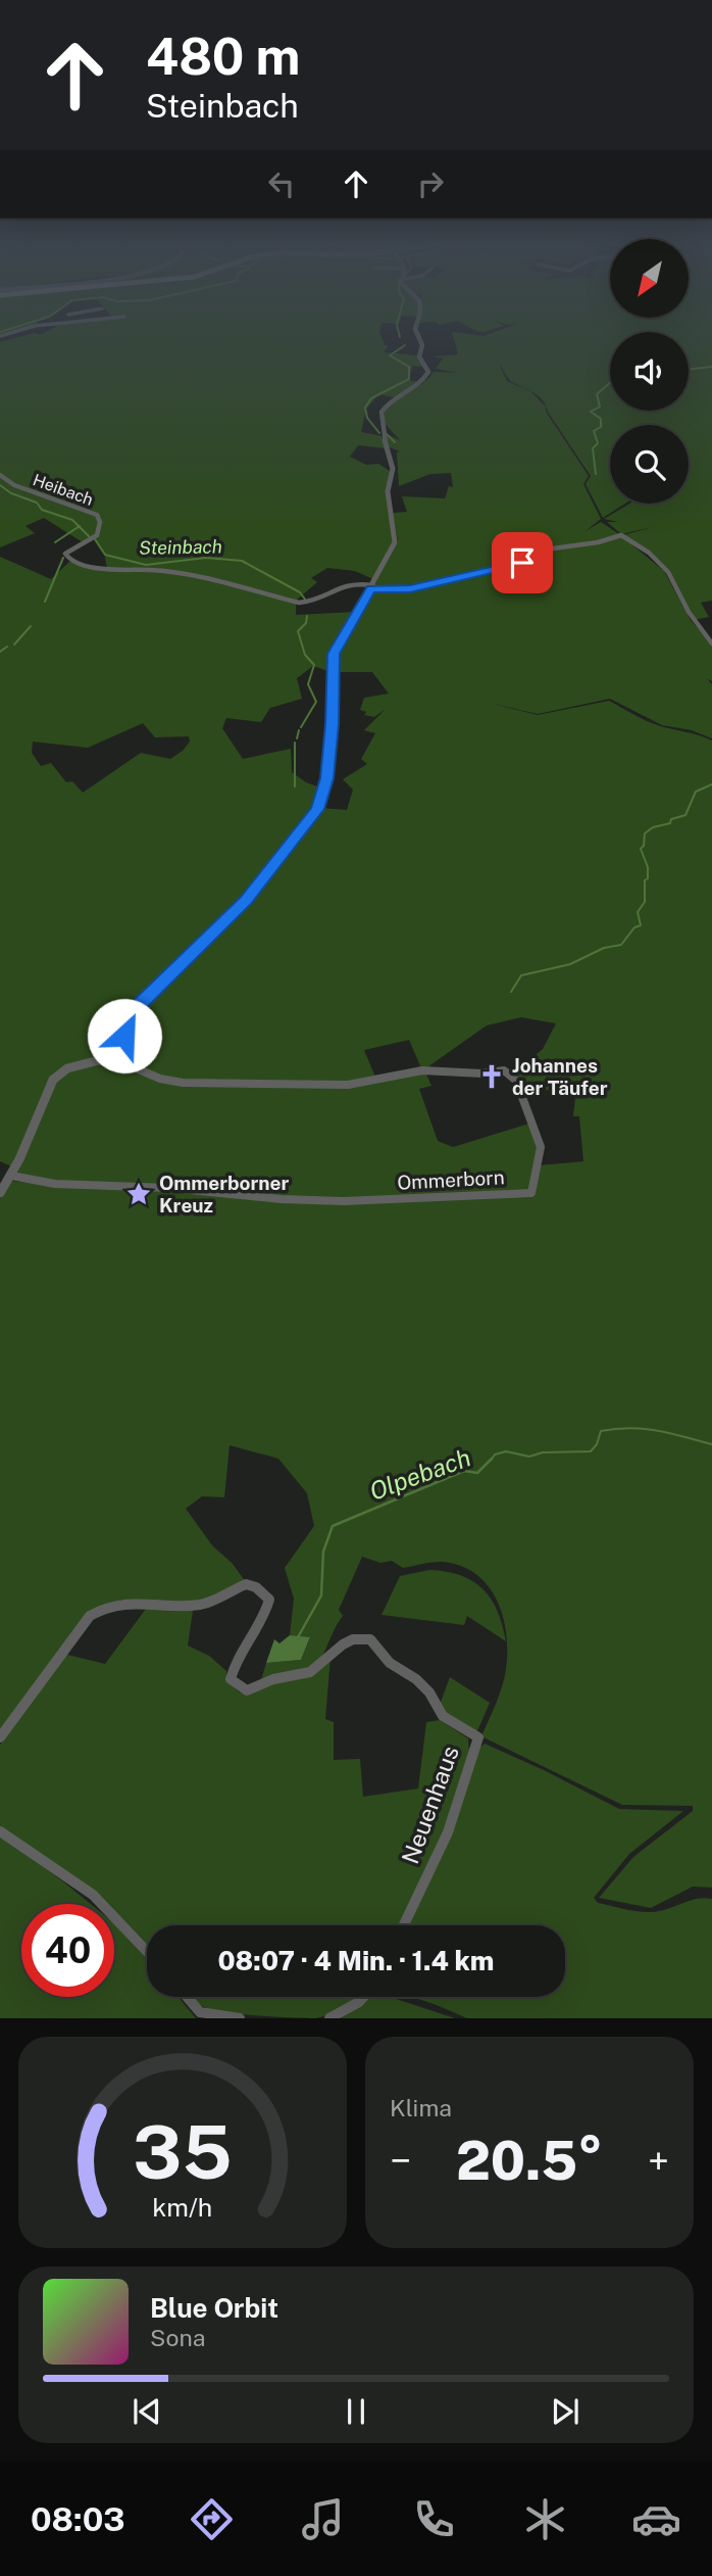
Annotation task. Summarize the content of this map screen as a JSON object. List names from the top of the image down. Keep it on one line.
{"streets":{"street":["Heibach","Ommerborn","Neuenhaus"]},"water":["Steinbach","Olpebach"],"places":{"church":["Johannes der Täufer"],"place":["Ommerborner Kreuz"]},"north":"bottom left","page":{"turn":["480 m","Steinbach"],"limit":"40","trip":"08:07 · 4 Min. · 1.4 km","tile":"Klima","heat":["−","20.5°","+"],"song":["Blue Orbit","Sona"],"tabs":"08:03","gauge":["35","km/h"]}}
